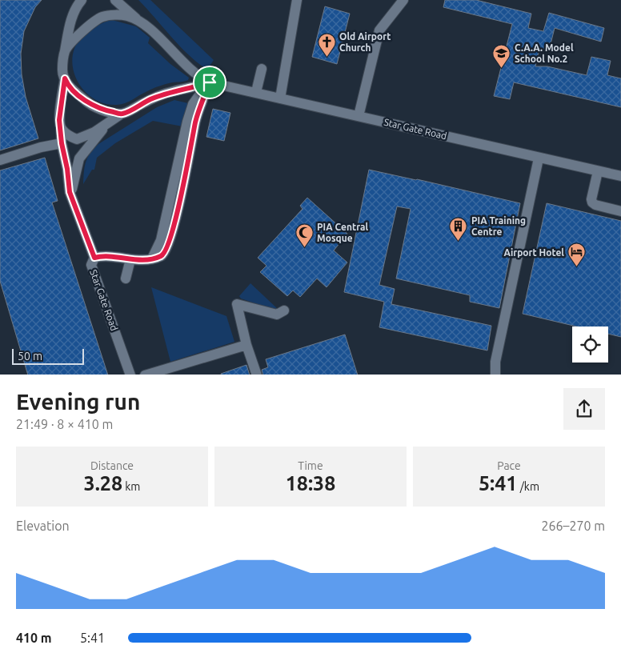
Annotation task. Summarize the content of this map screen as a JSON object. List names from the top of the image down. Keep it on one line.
{"streets":{"street":["Star Gate Road"]},"places":{"church":["Old Airport Church"],"school or university":["C.A.A. Model School No.2"],"building":["PIA Training Centre"],"mosque":["PIA Central Mosque"],"hotel":["Airport Hotel"]},"scale_bar":"50 m","page":{"scale":"50 m","heading":["Evening run","21:49 · 8 × 410 m"],"stats":[["Distance","3.28 km"],["Time","18:38"],["Pace","5:41 /km"]],"chart":["Elevation","266–270 m"],"list":[{"name":"410 m","note":"5:41"}]}}
